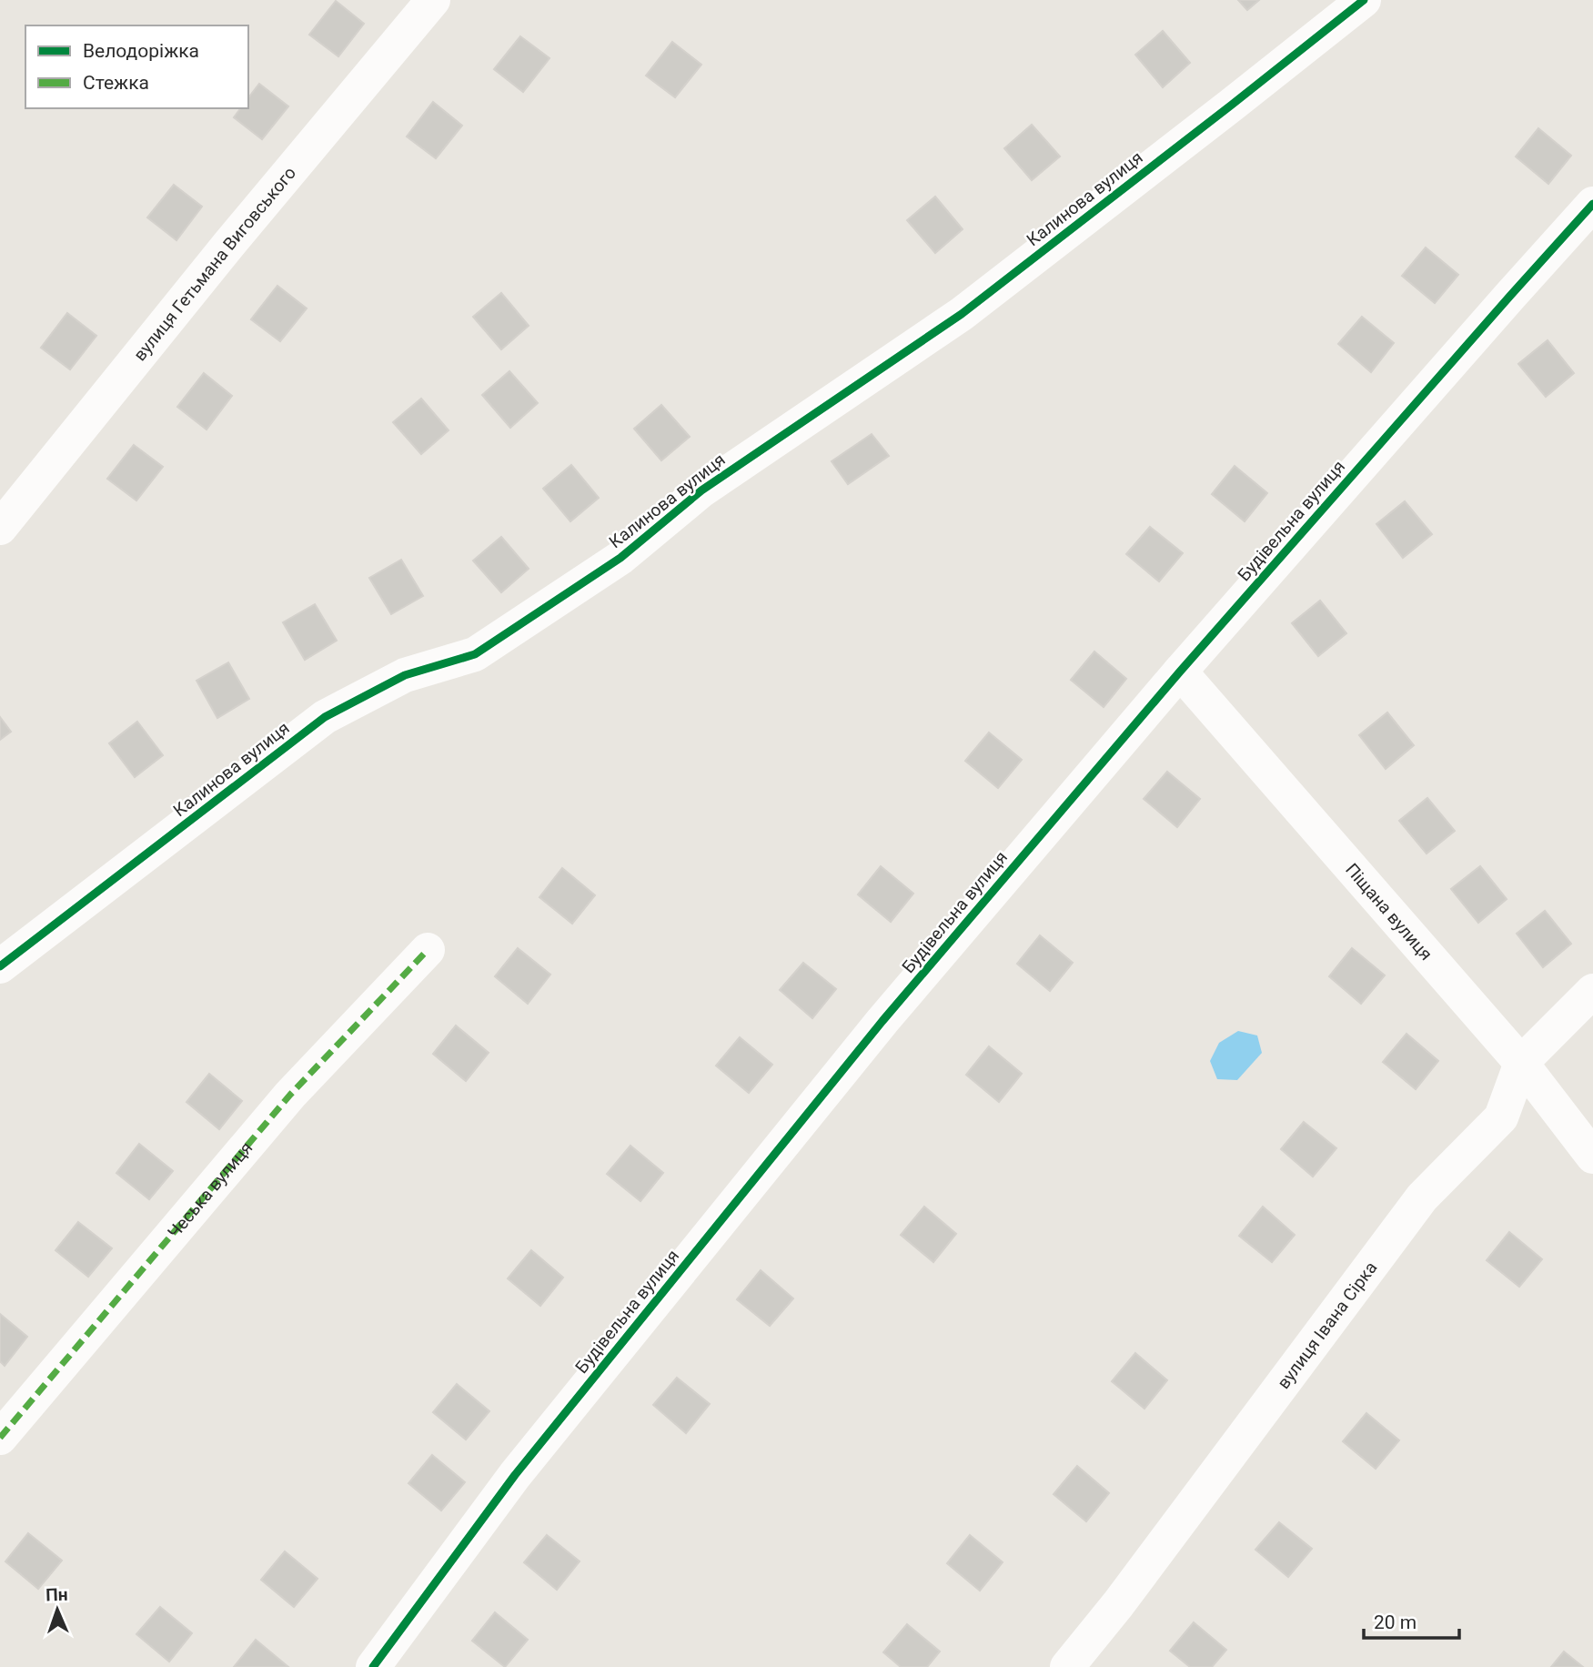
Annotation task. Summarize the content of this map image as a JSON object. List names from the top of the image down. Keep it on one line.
{"streets":{"street":["Калинова вулиця","вулиця Гетьмана Виговського","Будівельна вулиця","Піщана вулиця","Чеська вулиця","вулиця Івана Сірка"]},"crossings":[["Будівельна вулиця","Піщана вулиця"],["Піщана вулиця","вулиця Івана Сірка"]],"legend":["Велодоріжка","Стежка"],"scale_bar":"20 m","north":"top"}
